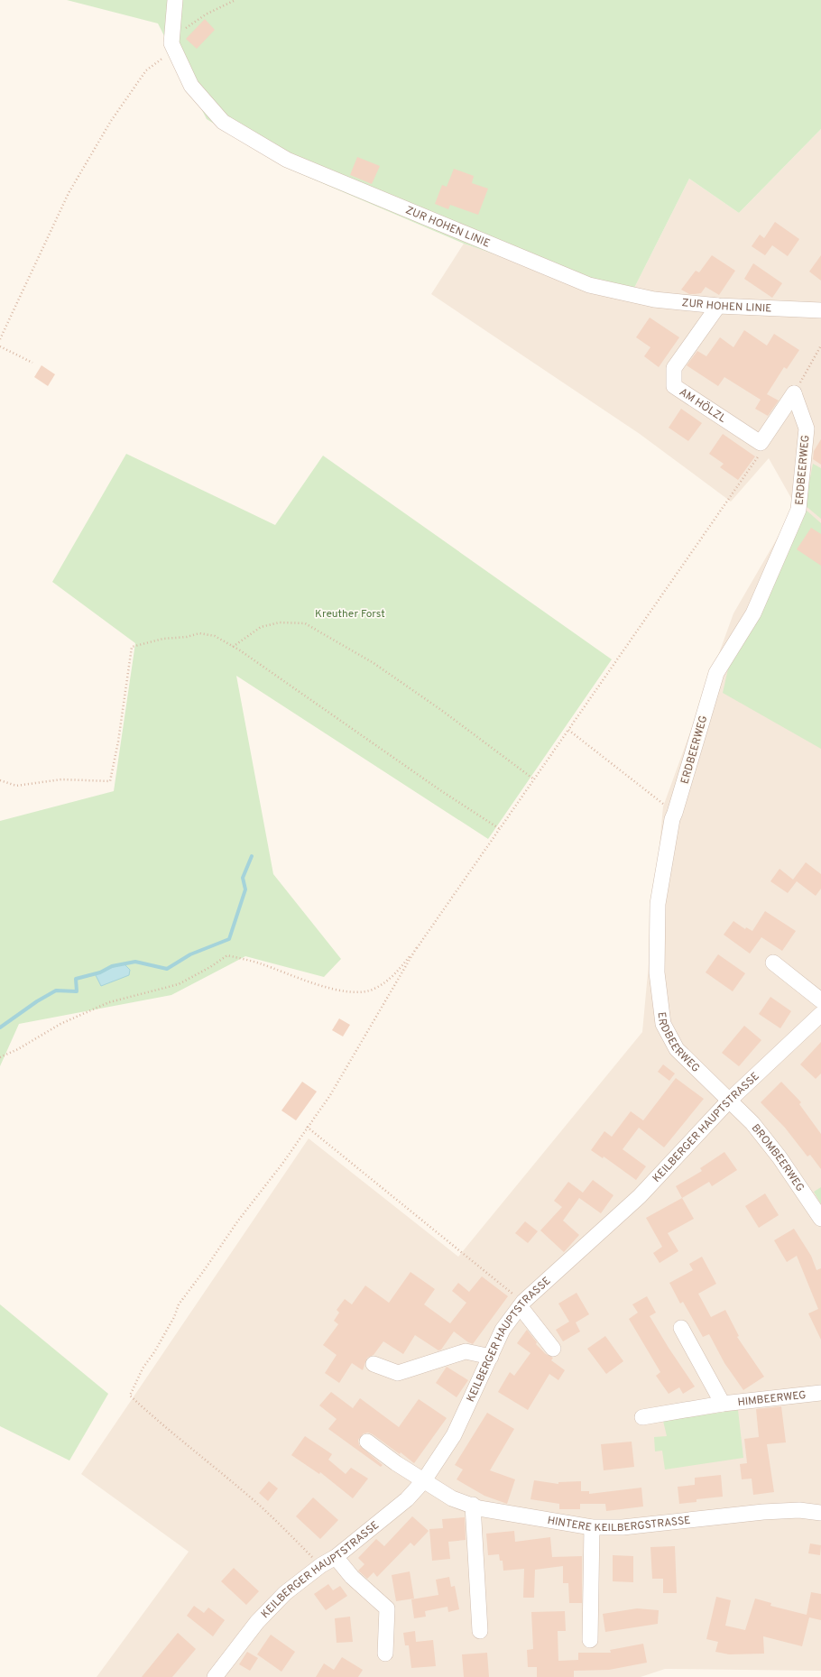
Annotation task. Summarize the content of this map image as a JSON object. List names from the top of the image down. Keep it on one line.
{"streets":{"street":["ZUR HOHEN LINIE","AM HÖLZL","ERDBEERWEG","KEILBERGER HAUPTSTRASSE","BROMBEERWEG","HIMBEERWEG","HINTERE KEILBERGSTRASSE"]},"crossings":[["ZUR HOHEN LINIE","AM HÖLZL"],["ERDBEERWEG","KEILBERGER HAUPTSTRASSE"],["ERDBEERWEG","BROMBEERWEG"],["KEILBERGER HAUPTSTRASSE","BROMBEERWEG"],["KEILBERGER HAUPTSTRASSE","HINTERE KEILBERGSTRASSE"]],"parks":["Kreuther Forst"]}
